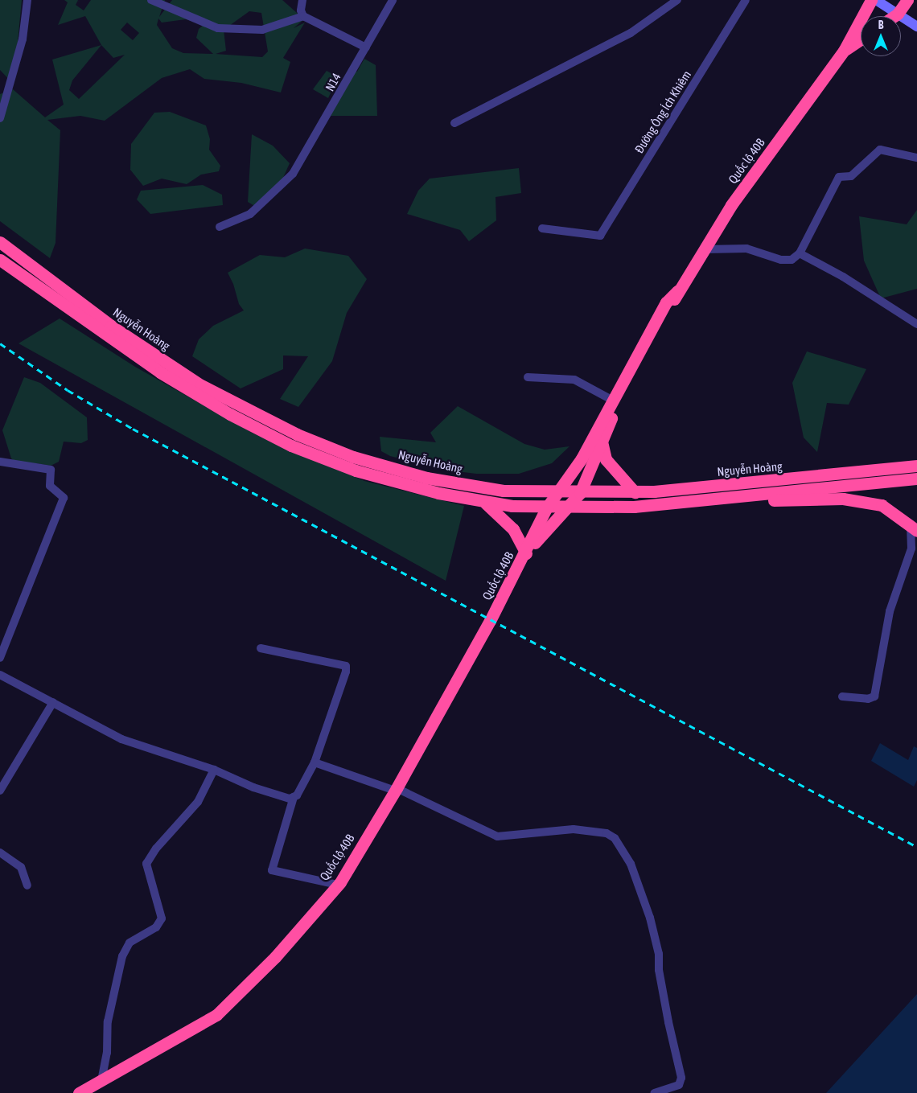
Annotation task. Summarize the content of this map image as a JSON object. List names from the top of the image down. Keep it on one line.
{"streets":{"highway":["Quốc lộ 40B","Nguyễn Hoàng"],"street":["N14","Đường Ông Ích Khiêm"]},"crossings":[["Quốc lộ 40B","Nguyễn Hoàng"]],"north":"top"}
